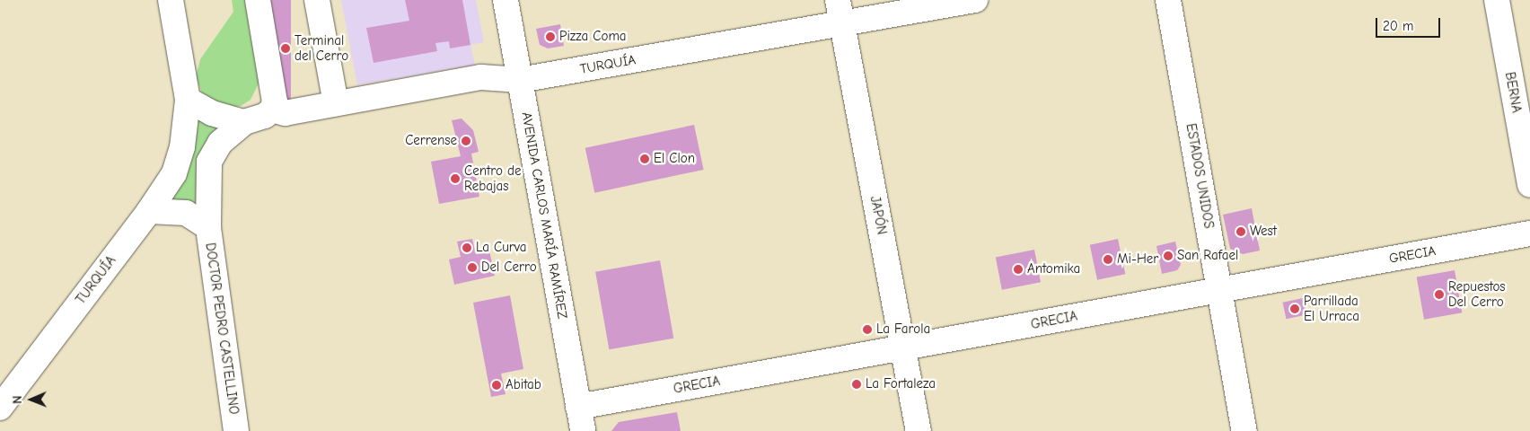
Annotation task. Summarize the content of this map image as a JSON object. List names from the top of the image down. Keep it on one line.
{"streets":{"street":["TURQUÍA","BERNA","ESTADOS UNIDOS","AVENIDA CARLOS MARÍA RAMÍREZ","JAPÓN","GRECIA","DOCTOR PEDRO CASTELLINO"]},"crossings":[["TURQUÍA","AVENIDA CARLOS MARÍA RAMÍREZ"],["TURQUÍA","JAPÓN"],["ESTADOS UNIDOS","GRECIA"],["AVENIDA CARLOS MARÍA RAMÍREZ","GRECIA"],["JAPÓN","GRECIA"]],"places":["Pizza Coma","Terminal del Cerro","Cerrense","El Clon","Centro de Rebajas","West","La Curva","San Rafael","Mi-Her","Del Cerro","Antomika","Repuestos Del Cerro","Parrillada El Urraca","La Farola","La Fortaleza","Abitab"],"scale_bar":"20 m","north":"left"}
